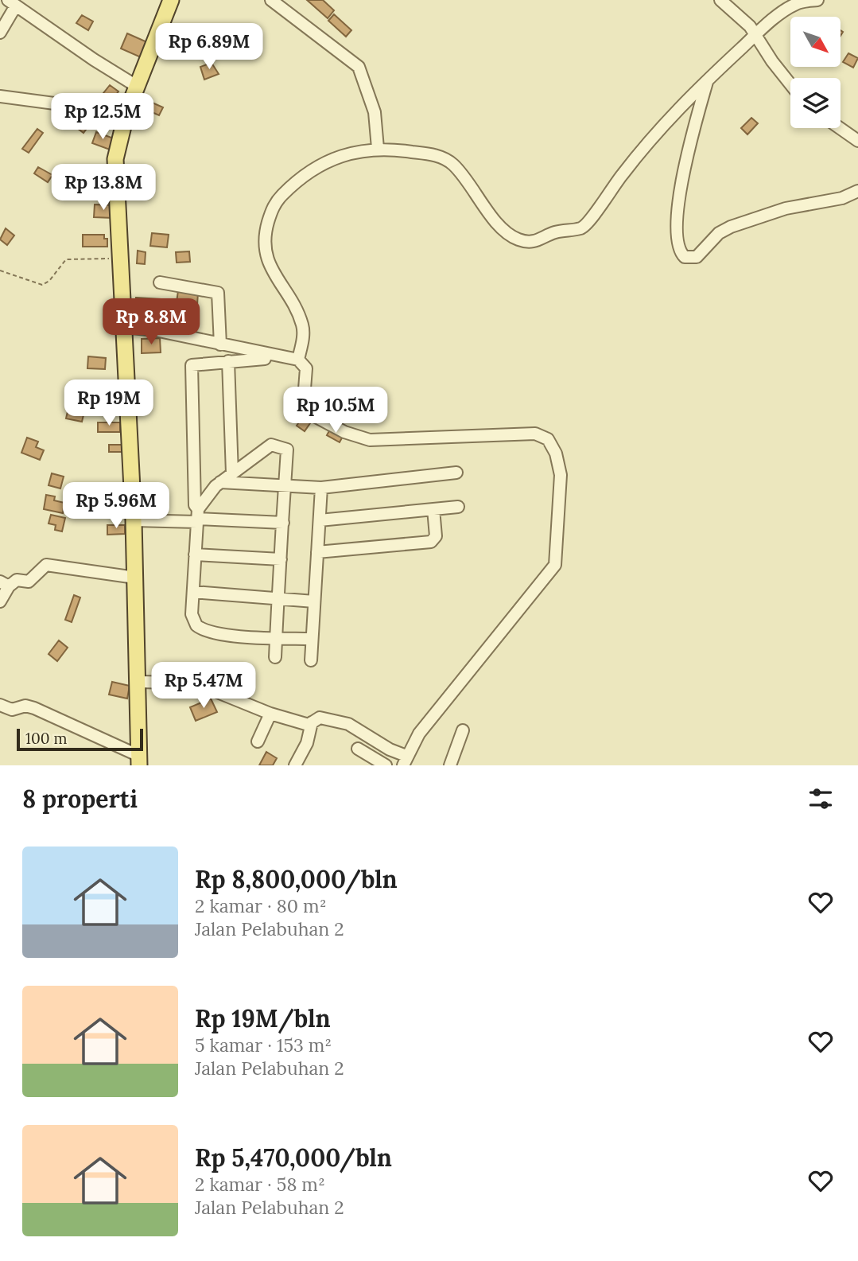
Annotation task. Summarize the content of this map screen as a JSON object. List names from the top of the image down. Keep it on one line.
{"scale_bar":"100 m","north":"bottom right","page":{"price":["Rp 6.89M","Rp 12.5M","Rp 13.8M","Rp 8.8M","Rp 19M","Rp 10.5M","Rp 5.96M","Rp 5.47M"],"scale":"100 m","heading":"8 properti","list":[{"name":"Rp 8,800,000/bln","note":"2 kamar · 80 m² · Jalan Pelabuhan 2"},{"name":"Rp 19M/bln","note":"5 kamar · 153 m² · Jalan Pelabuhan 2"},{"name":"Rp 5,470,000/bln","note":"2 kamar · 58 m² · Jalan Pelabuhan 2"}]}}
